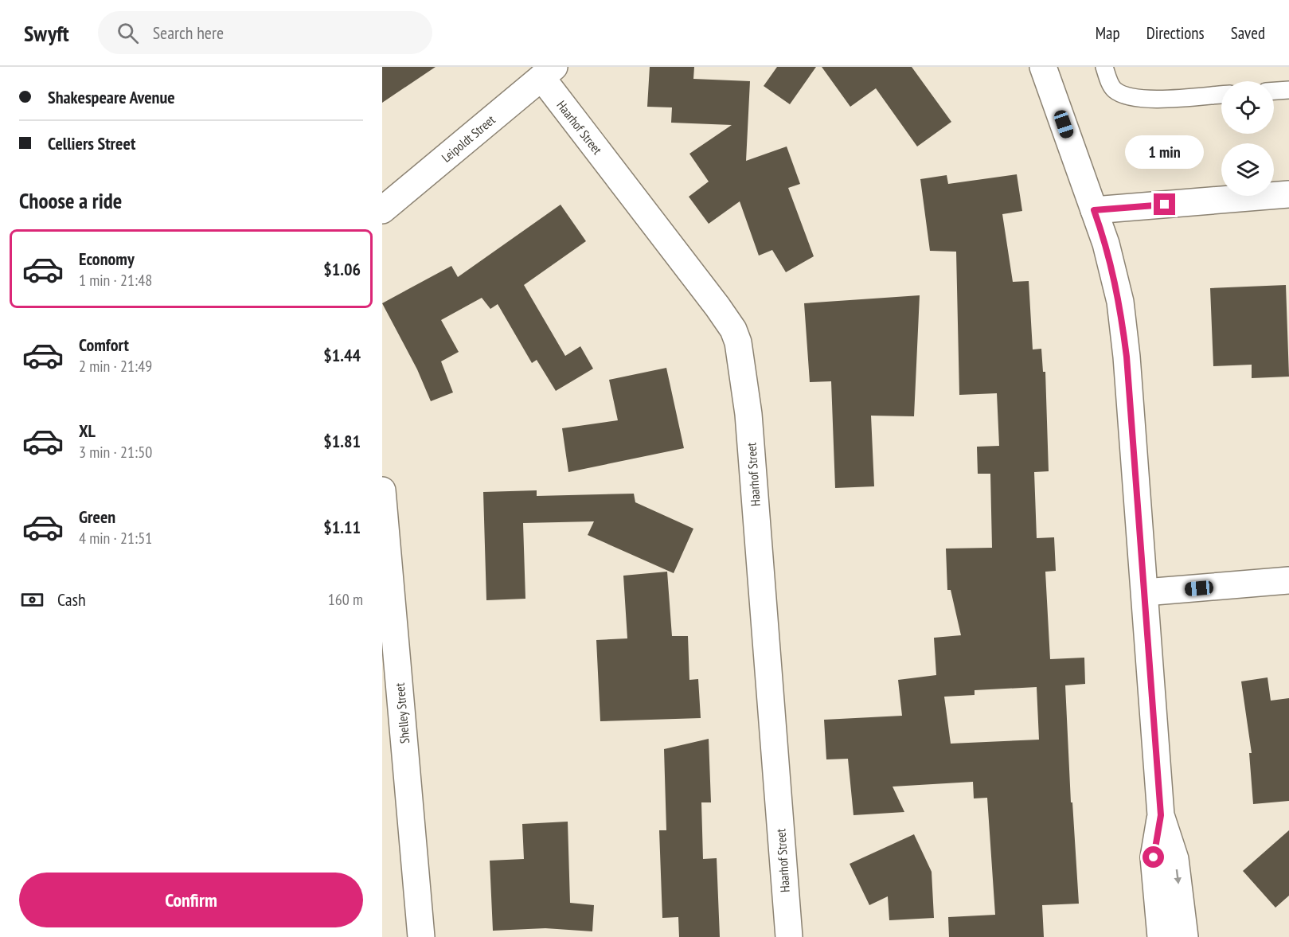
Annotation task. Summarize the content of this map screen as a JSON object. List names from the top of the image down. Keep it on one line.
{"streets":{"street":["Haarhof Street","Leipoldt Street","Shelley Street"]},"crossings":[["Haarhof Street","Leipoldt Street"]],"page":{"header":"Swyft","search":"Search here","nav":["Map","Directions","Saved"],"banner":["Shakespeare Avenue","Celliers Street"],"bubble":"1 min","heading":"Choose a ride","list":[{"name":"Economy","note":"1 min · 21:48","value":"$1.06"},{"name":"Comfort","note":"2 min · 21:49","value":"$1.44"},{"name":"XL","note":"3 min · 21:50","value":"$1.81"},{"name":"Green","note":"4 min · 21:51","value":"$1.11"}],"pay":["Cash","160 m"],"buttons":"Confirm"}}
